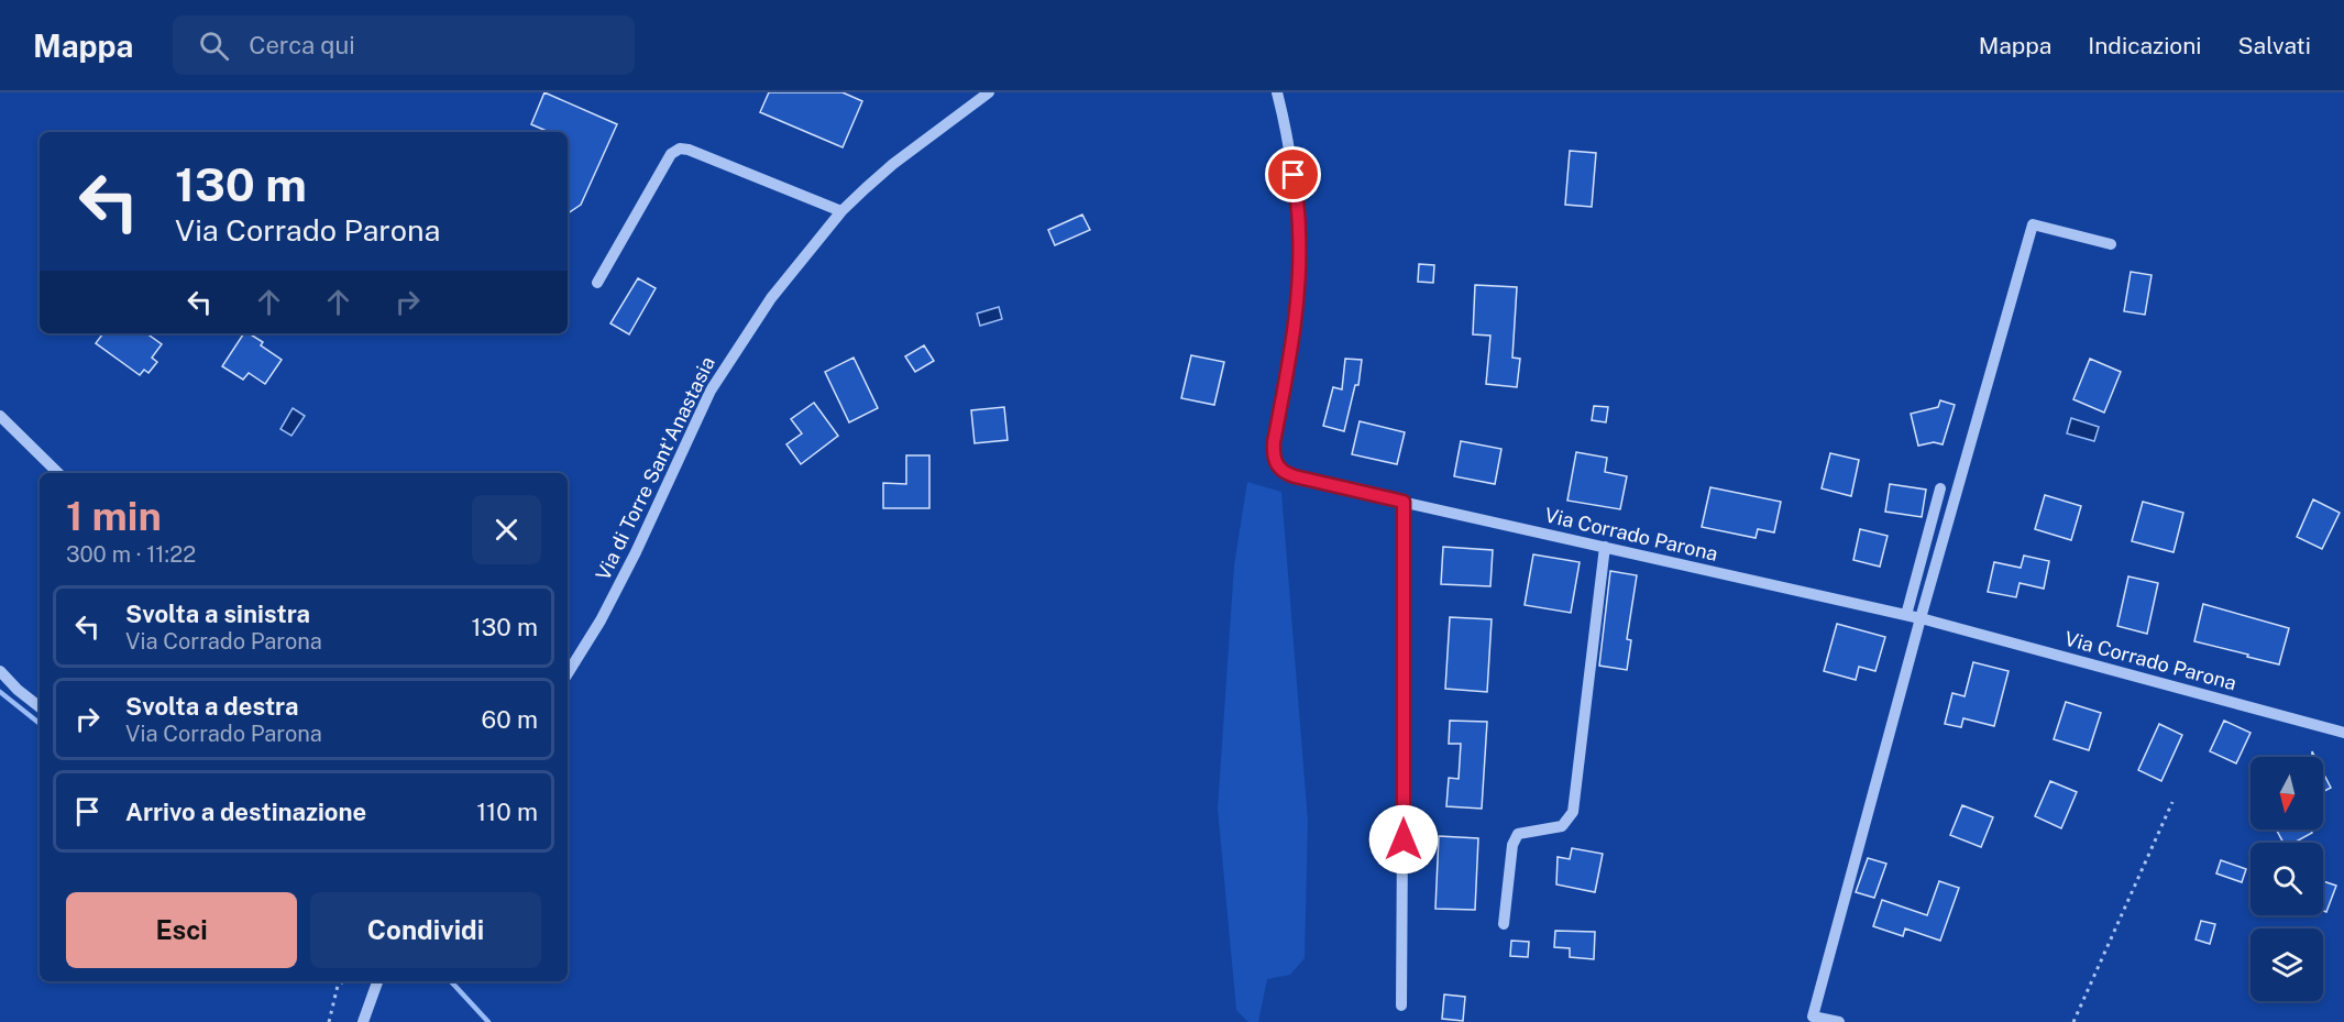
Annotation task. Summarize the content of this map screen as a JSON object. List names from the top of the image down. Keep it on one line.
{"streets":{"street":["Via di Torre Sant'Anastasia","Via Corrado Parona"]},"north":"bottom","page":{"header":"Mappa","search":"Cerca qui","nav":["Mappa","Indicazioni","Salvati"],"turn":["130 m","Via Corrado Parona"],"heading":["1 min","300 m · 11:22"],"list":[{"name":"Svolta a sinistra","note":"Via Corrado Parona","value":"130 m"},{"name":"Svolta a destra","note":"Via Corrado Parona","value":"60 m"},{"name":"Arrivo a destinazione","value":"110 m"}],"buttons":["Esci","Condividi"]}}
